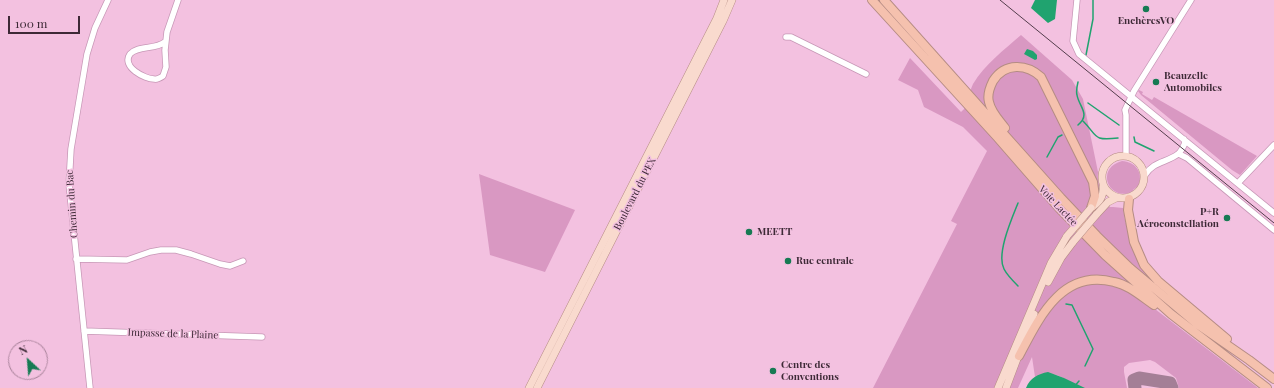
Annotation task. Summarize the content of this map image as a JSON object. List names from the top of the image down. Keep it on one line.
{"streets":{"highway":["Voie Lactée"],"main road":["Boulevard du PEX"],"street":["Chemin du Bac","Impasse de la Plaine"]},"crossings":[["Chemin du Bac","Impasse de la Plaine"]],"places":["EnchèresVO","Beauzelle Automobiles","P+R Aéroconstellation","MEETT","Rue centrale","Centre des Conventions"],"scale_bar":"100 m","north":"top left"}
